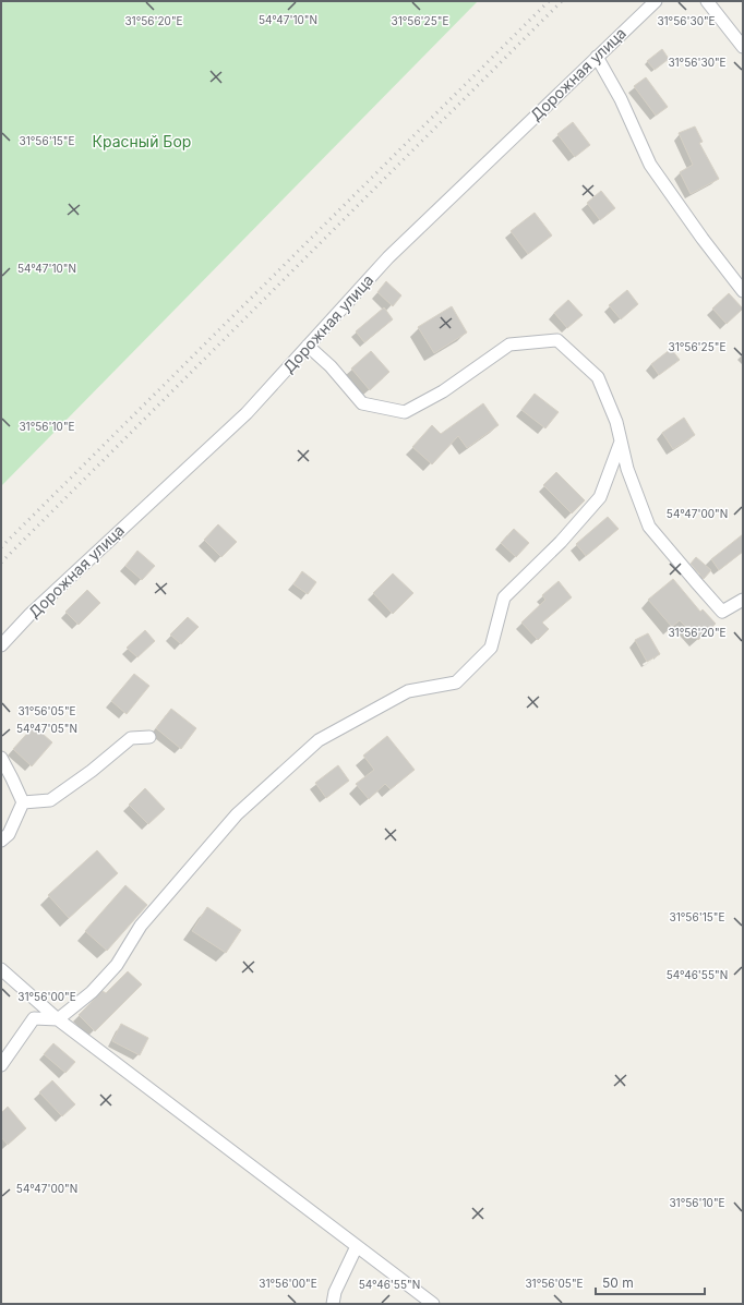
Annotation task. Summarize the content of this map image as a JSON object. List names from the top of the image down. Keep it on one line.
{"streets":{"street":["Дорожная улица"]},"parks":["Красный Бор"],"scale_bar":"50 m","coordinates":["54°47'10\"N","31°56'25\"E","31°56'30\"E","31°56'20\"E","31°56'15\"E","31°56'10\"E","54°47'00\"N","31°56'05\"E","54°47'05\"N","54°46'55\"N","31°56'00\"E"]}
